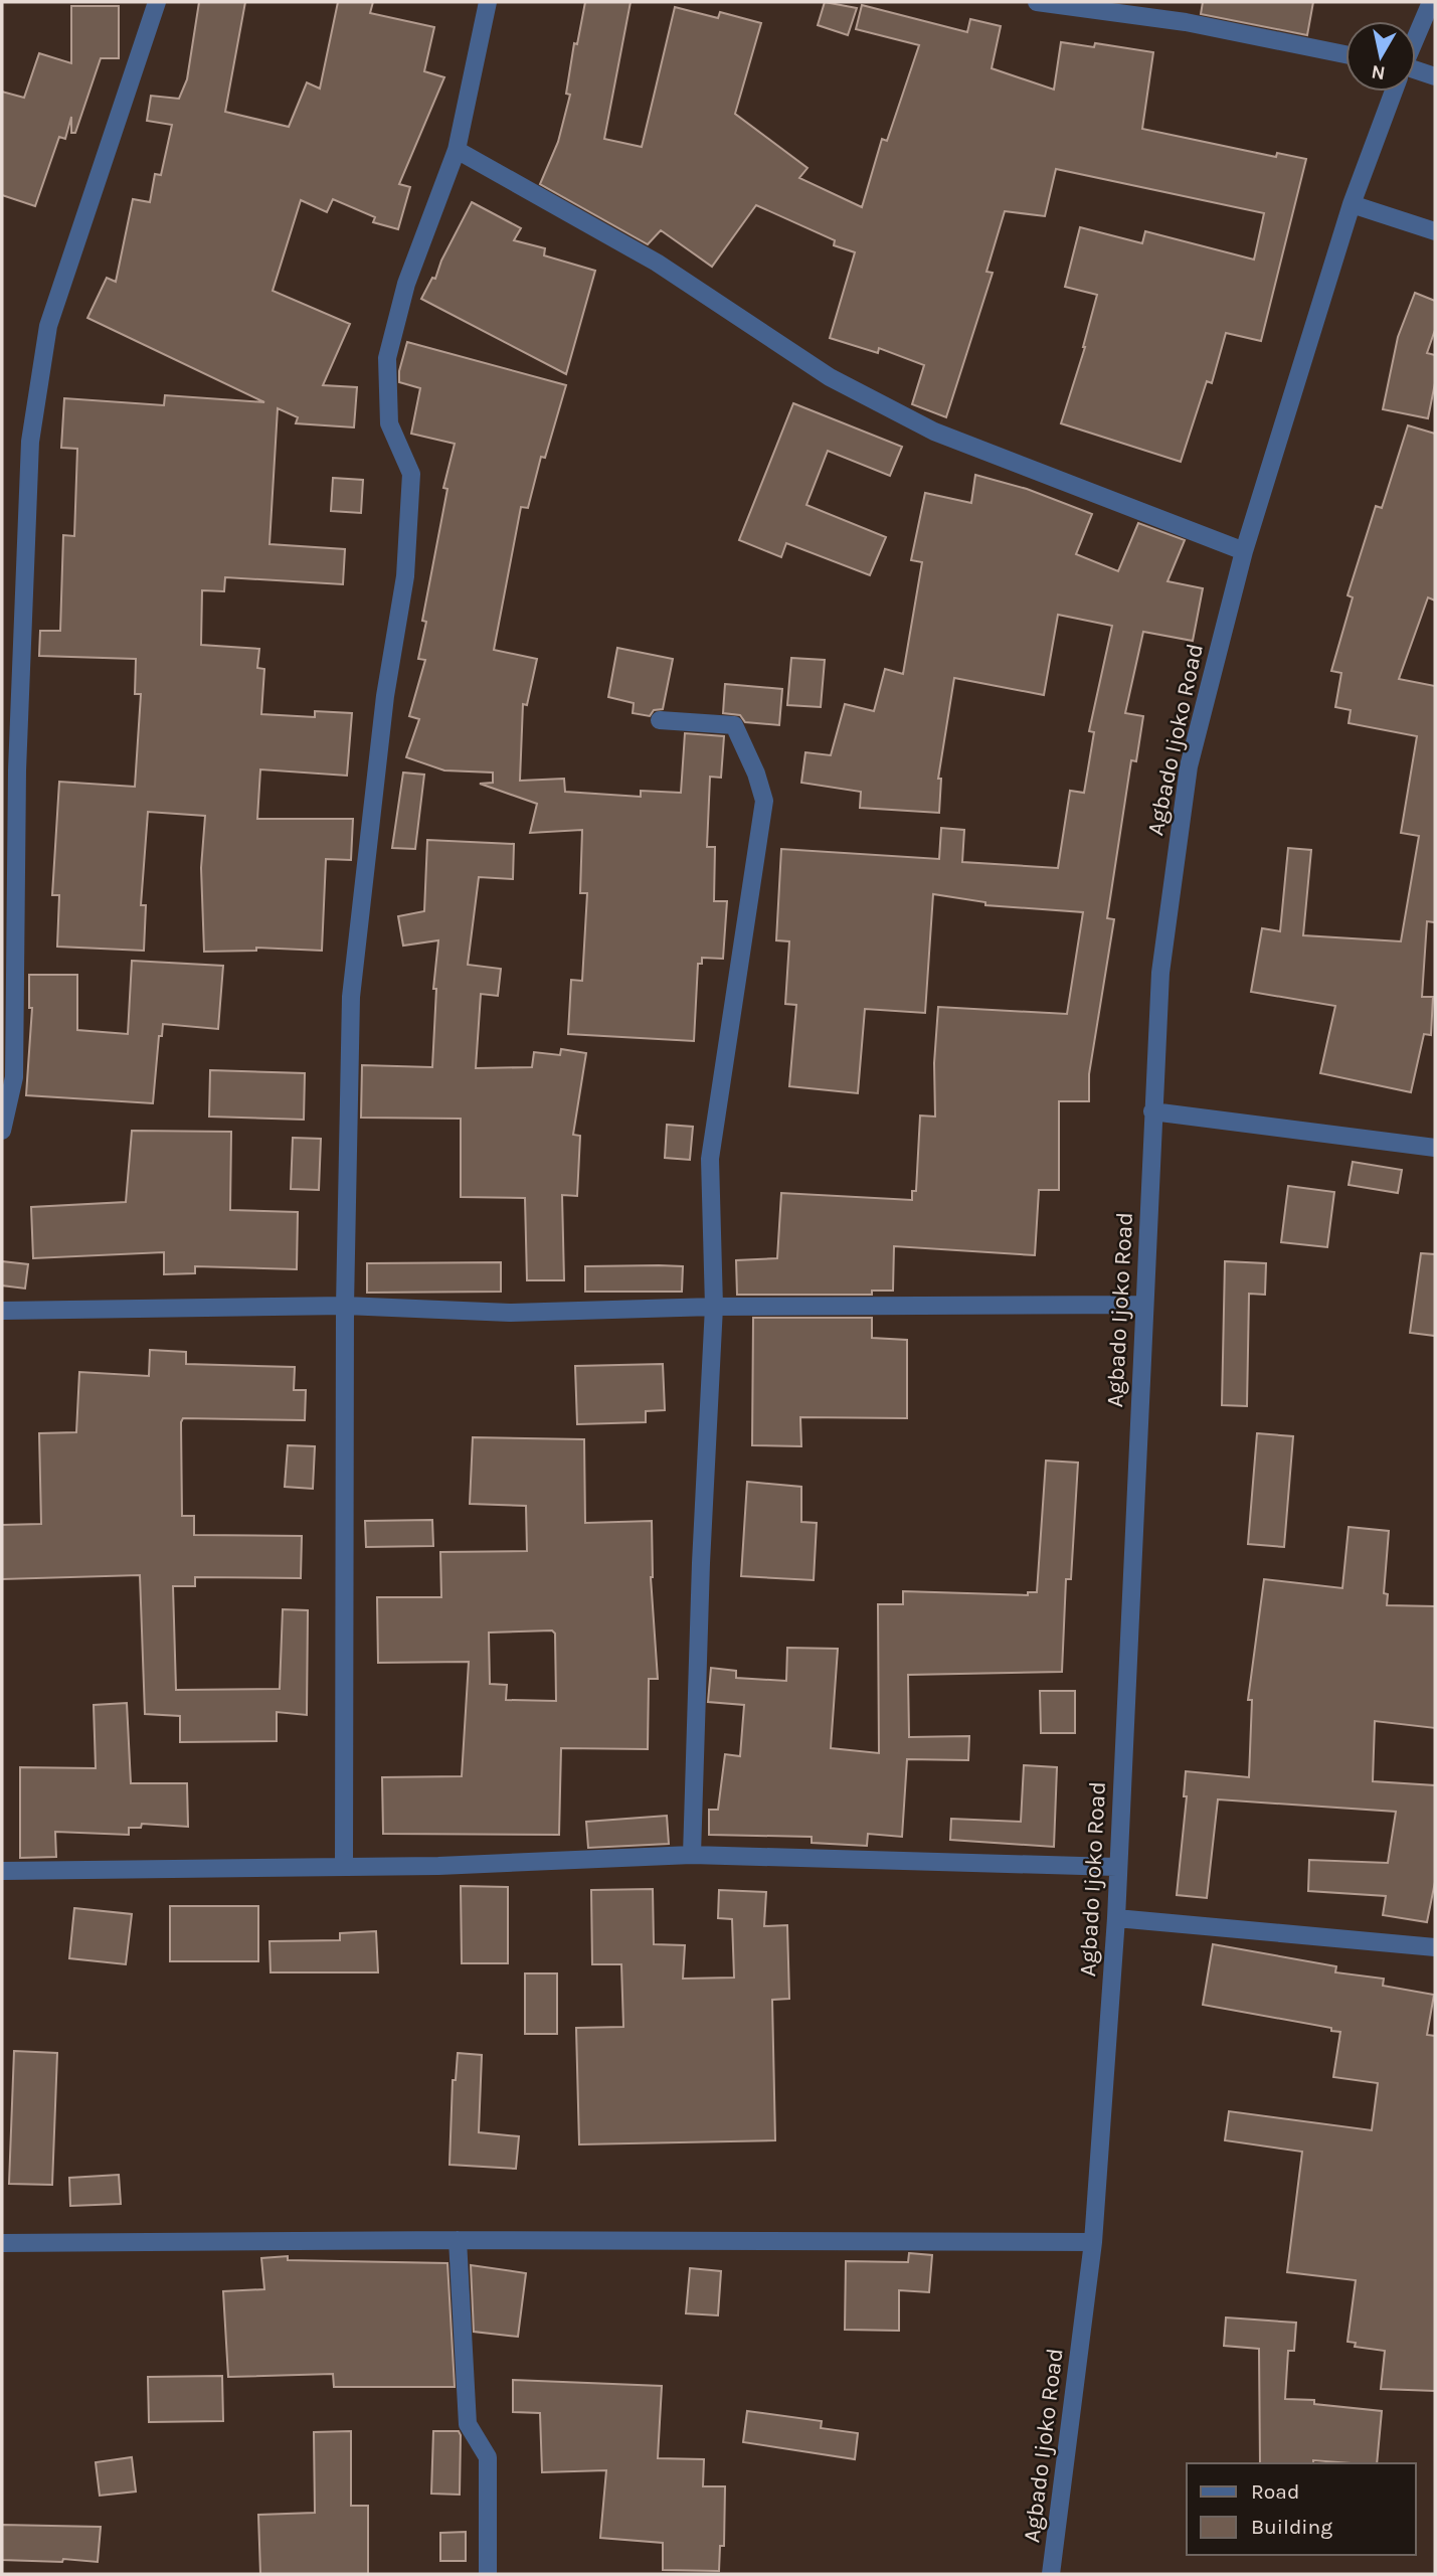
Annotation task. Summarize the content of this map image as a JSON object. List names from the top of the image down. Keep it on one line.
{"streets":{"street":["Agbado Ijoko Road"]},"legend":["Road","Building"],"north":"bottom"}
